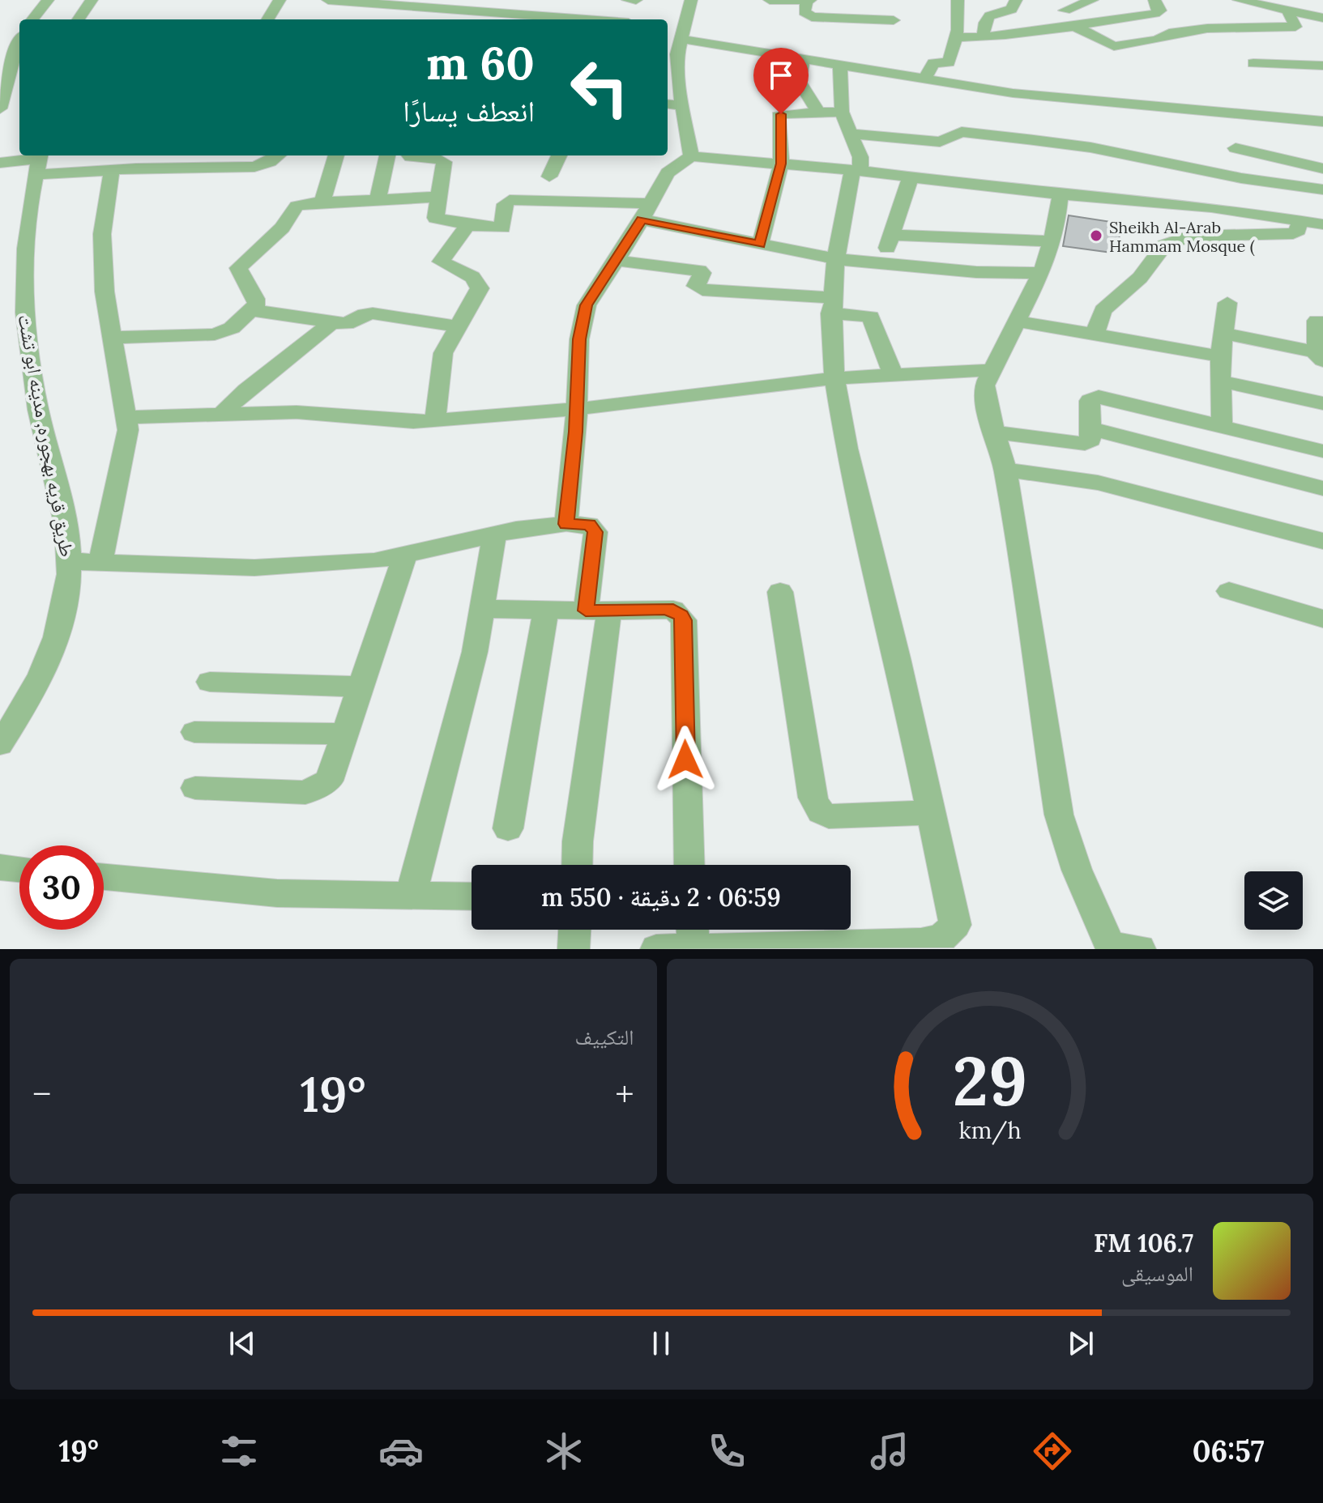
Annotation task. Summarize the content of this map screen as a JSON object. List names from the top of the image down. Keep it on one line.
{"streets":{"street":["طريق قريه بهجوره, مدينه ابو تشت"]},"places":["Sheikh Al-Arab Hammam Mosque ("],"page":{"turn":["60 m","انعطف يسارًا"],"limit":"30","trip":"06:59 · 2 دقيقة · 550 m","tile":"التكييف","heat":["−","19°","+"],"song":["106.7 FM","الموسيقى"],"tabs":["06:57","19°"],"gauge":["29","km/h"]}}
